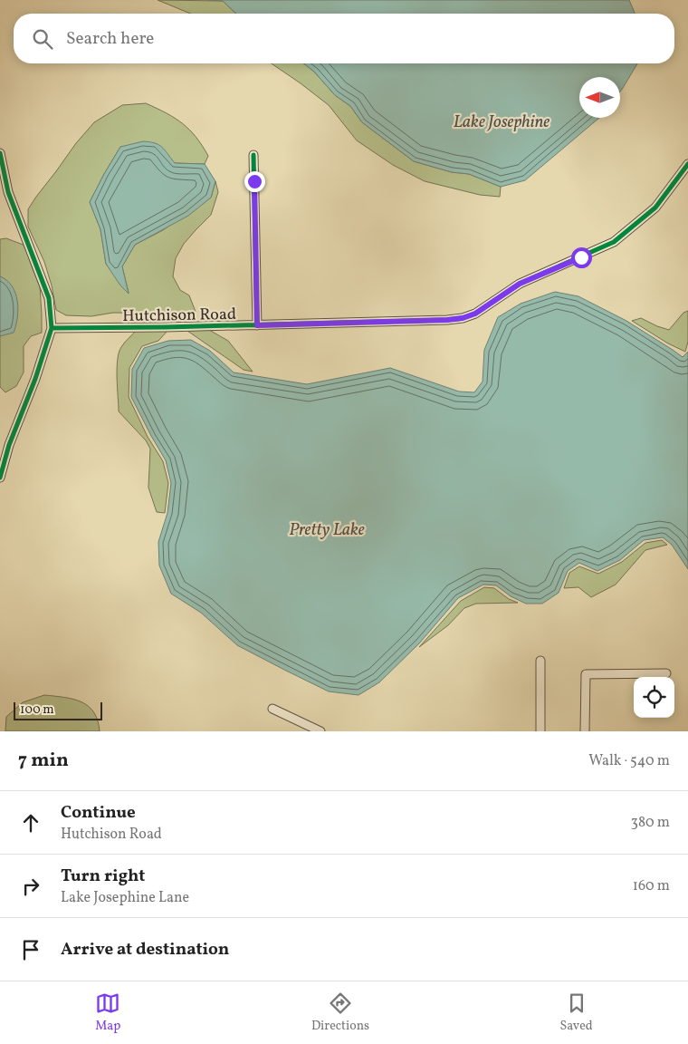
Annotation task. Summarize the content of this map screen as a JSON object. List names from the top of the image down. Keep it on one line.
{"streets":{"street":["Hutchison Road"]},"water":["Lake Josephine","Pretty Lake"],"scale_bar":"100 m","north":"left","page":{"search":"Search here","scale":"100 m","heading":["7 min","Walk · 540 m"],"list":[["Continue","Hutchison Road","380 m"],["Turn right","Lake Josephine Lane","160 m"],"Arrive at destination"],"nav":["Map","Directions","Saved"]}}
